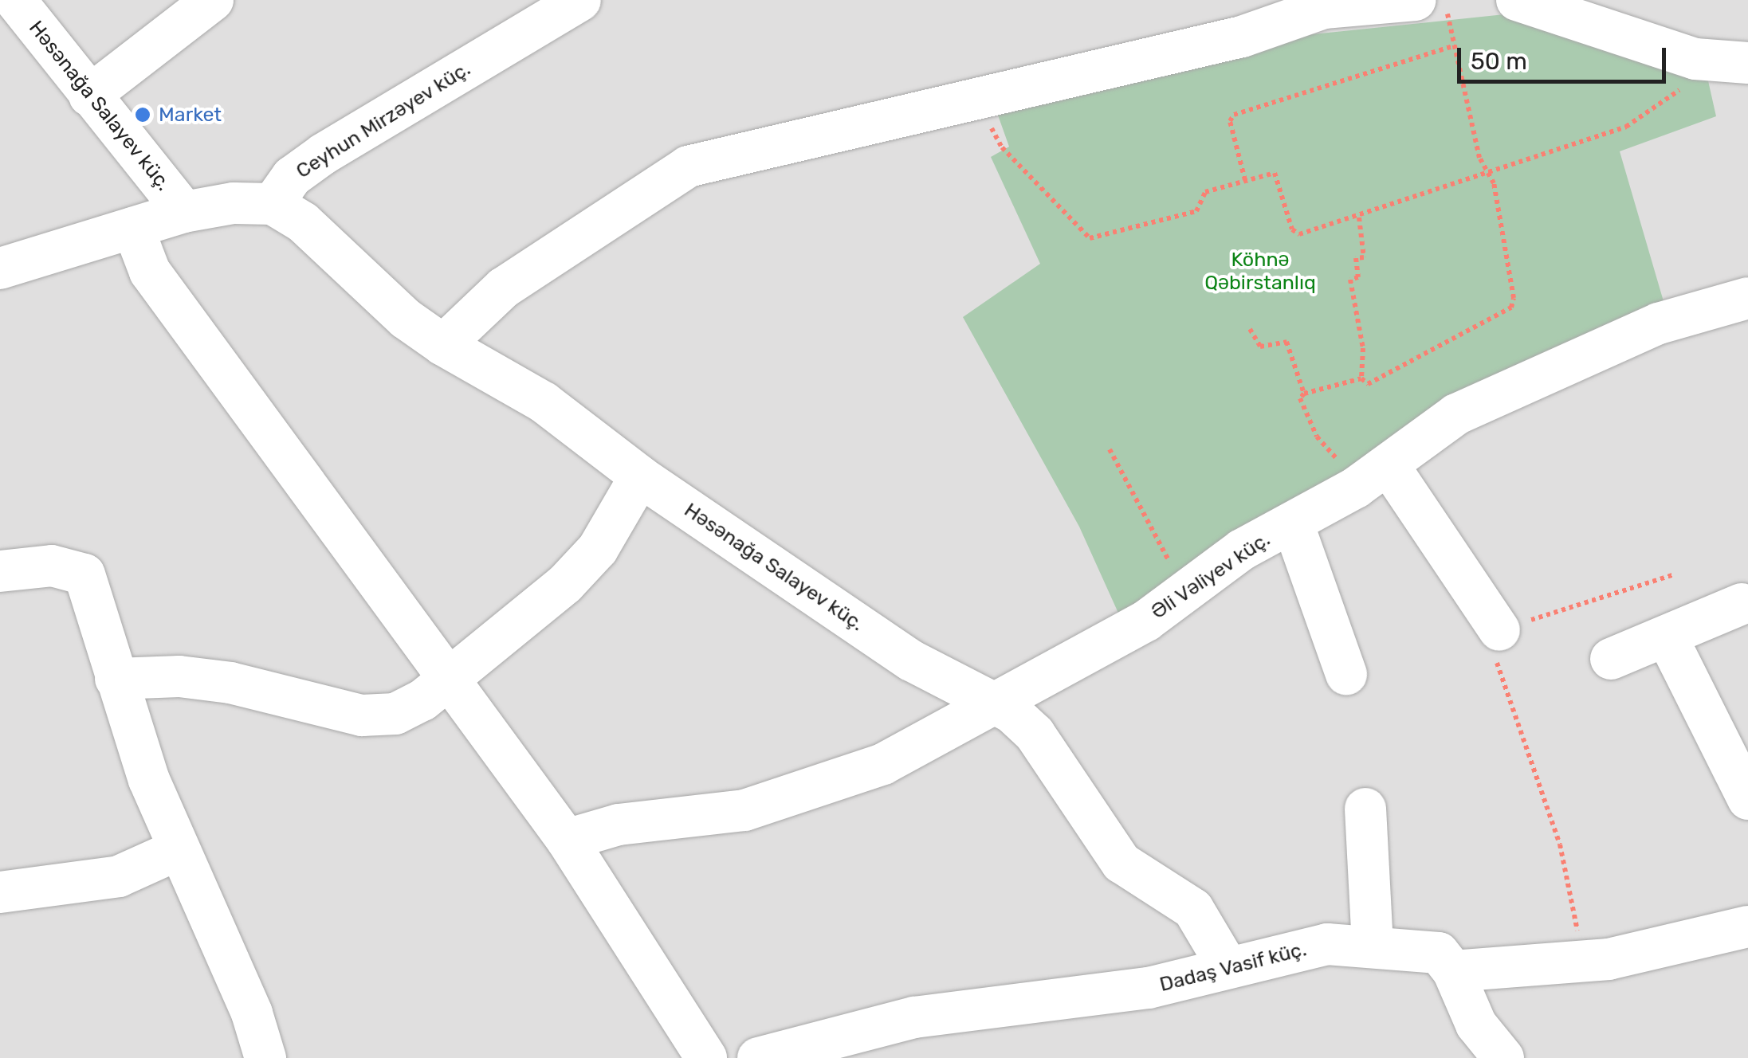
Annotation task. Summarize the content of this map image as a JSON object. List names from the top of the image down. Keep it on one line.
{"streets":{"street":["Həsənağa Salayev küç.","Ceyhun Mirzəyev küç.","Əli Vəliyev küç.","Dadaş Vasif küç."]},"crossings":[["Həsənağa Salayev küç.","Ceyhun Mirzəyev küç."],["Həsənağa Salayev küç.","Əli Vəliyev küç."],["Həsənağa Salayev küç.","Dadaş Vasif küç."]],"parks":["Köhnə Qəbirstanlıq"],"places":["Market"],"scale_bar":"50 m"}
